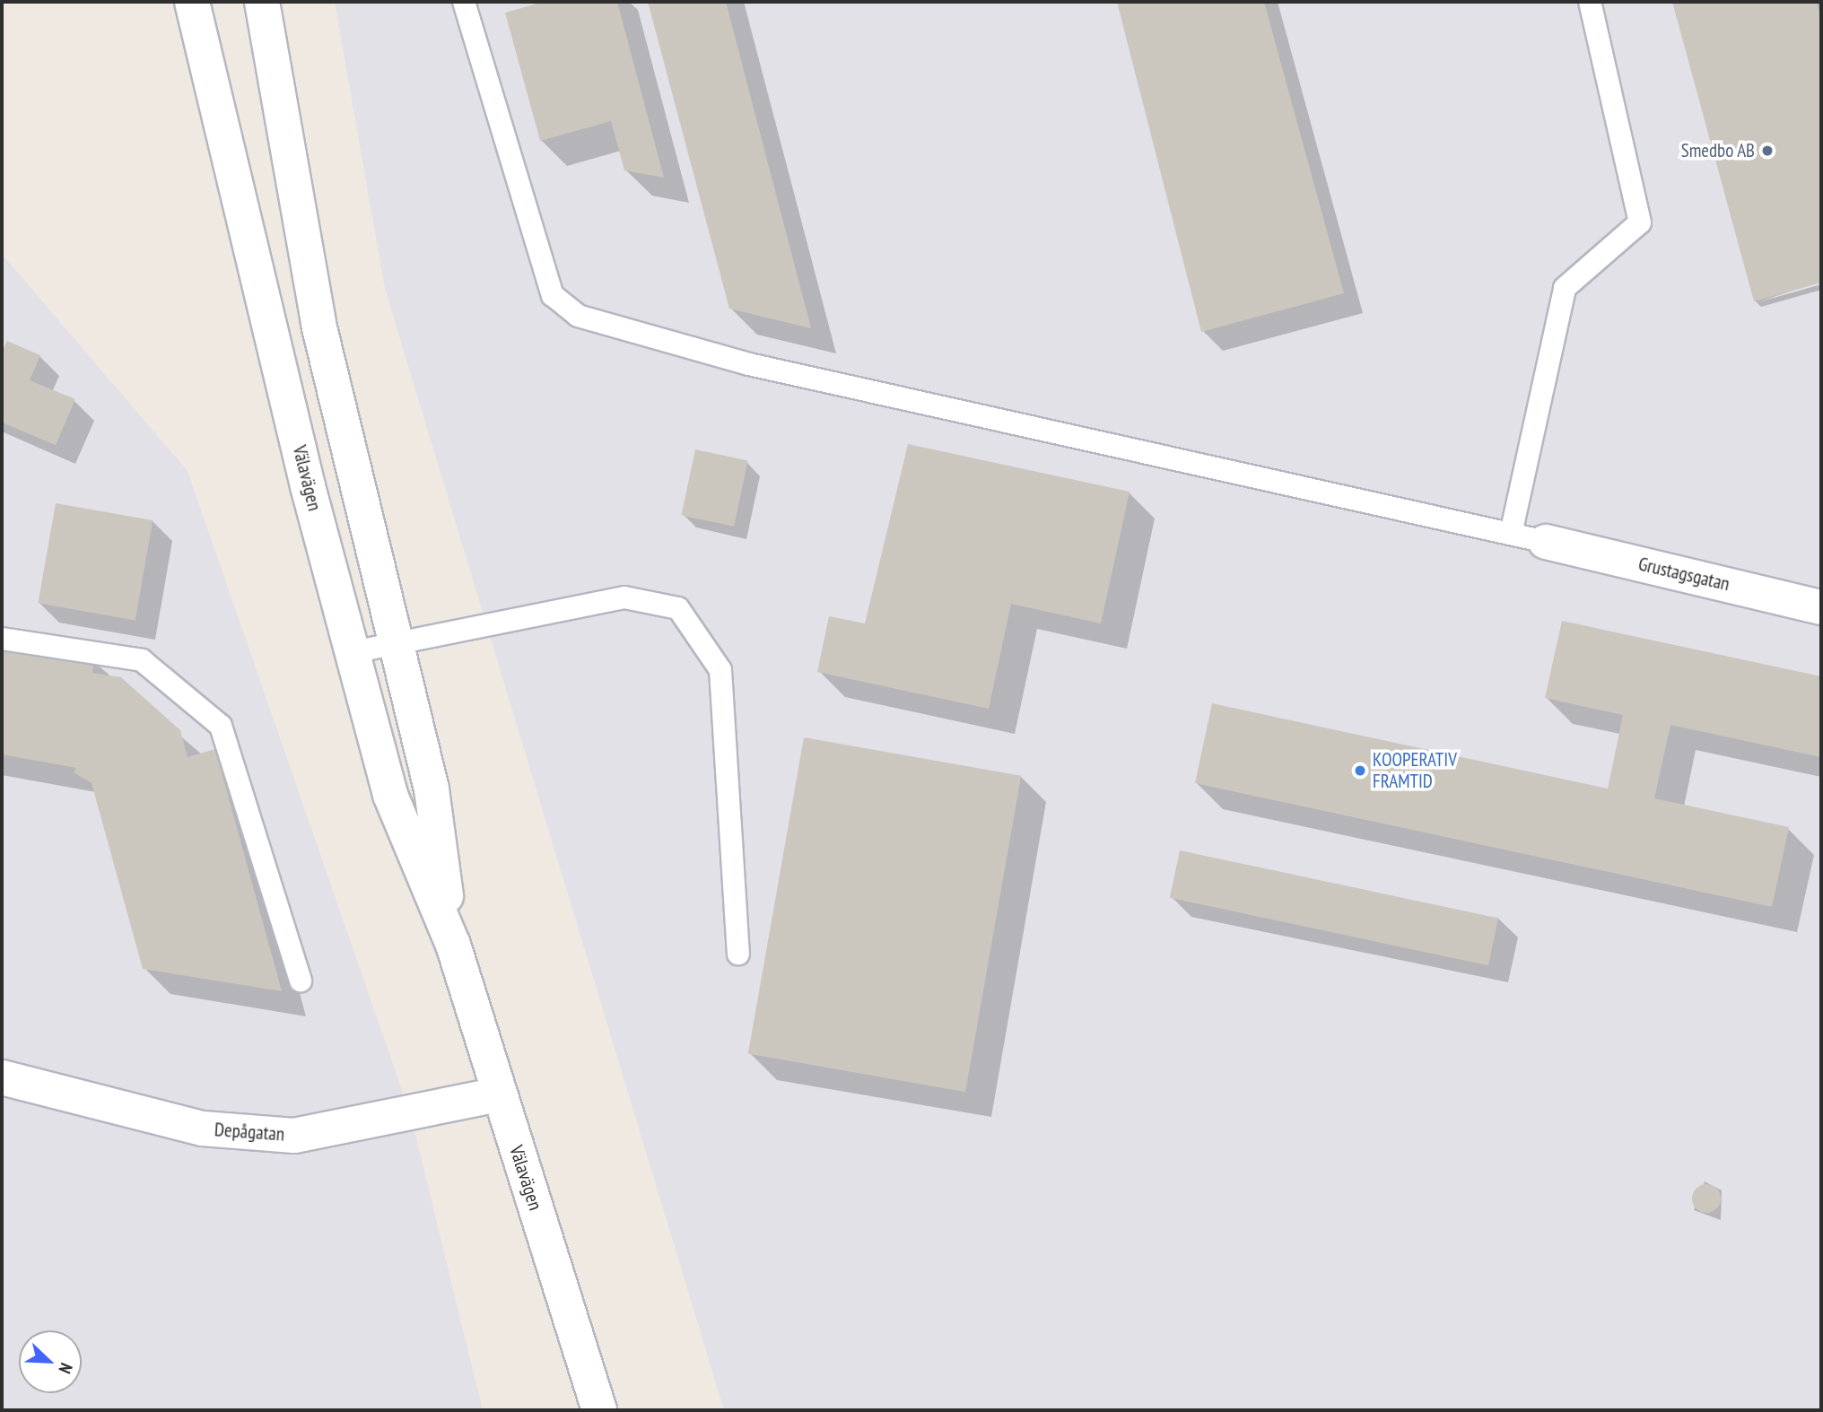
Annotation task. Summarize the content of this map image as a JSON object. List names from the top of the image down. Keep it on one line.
{"streets":{"main road":["Välavägen","Grustagsgatan","Depågatan"]},"crossings":[["Välavägen","Depågatan"]],"places":["Smedbo AB","KOOPERATIV FRAMTID"],"north":"bottom right"}
